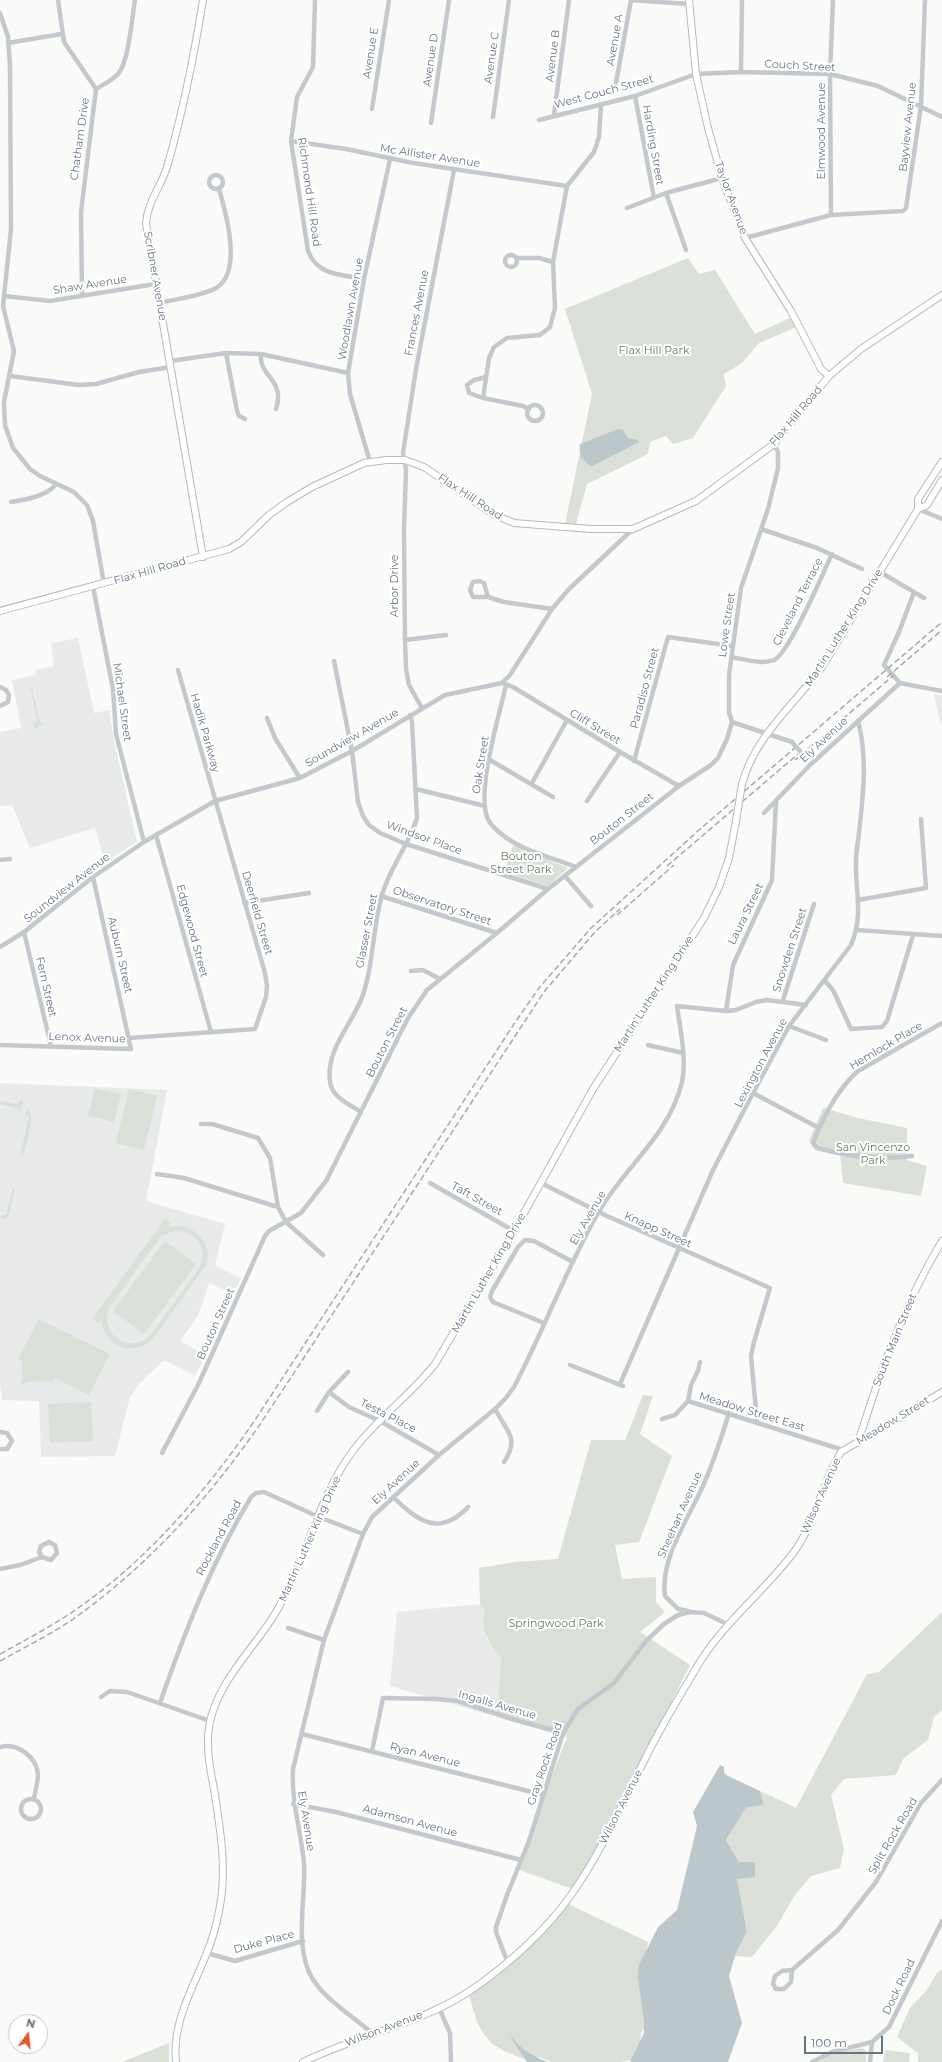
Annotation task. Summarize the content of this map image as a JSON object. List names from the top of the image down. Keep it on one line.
{"streets":{"main road":["Taylor Avenue","Scribner Avenue","Flax Hill Road","Martin Luther King Drive","South Main Street","Meadow Street","Wilson Avenue"],"street":["Avenue A","Avenue E","Avenue B","Avenue C","Avenue D","Couch Street","West Couch Street","Bayview Avenue","Elmwood Avenue","Chatham Drive","Harding Street","Mc Allister Avenue","Richmond Hill Road","Shaw Avenue","Woodlawn Avenue","Frances Avenue","Arbor Drive","Cleveland Terrace","Lowe Street","Paradiso Street","Michael Street","Cliff Street","Hadik Parkway","Soundview Avenue","Ely Avenue","Oak Street","Bouton Street","Windsor Place","Observatory Street","Deerfield Street","Laura Street","Edgewood Street","Glasser Street","Snowden Street","Auburn Street","Fern Street","Lenox Avenue","Hemlock Place","Lexington Avenue","Taft Street","Knapp Street","Meadow Street East","Testa Place","Sheehan Avenue","Rockland Road","Ingalls Avenue","Ryan Avenue","Gray Rock Road","Adamson Avenue","Split Rock Road","Duke Place","Dock Road"]},"crossings":[["Avenue B","West Couch Street"],["Couch Street","West Couch Street"],["Couch Street","Bayview Avenue"],["Couch Street","Elmwood Avenue"],["Couch Street","Taylor Avenue"],["West Couch Street","Harding Street"],["West Couch Street","Taylor Avenue"],["Bayview Avenue","Elmwood Avenue"],["Chatham Drive","Shaw Avenue"],["Mc Allister Avenue","Richmond Hill Road"],["Mc Allister Avenue","Woodlawn Avenue"],["Mc Allister Avenue","Frances Avenue"],["Richmond Hill Road","Woodlawn Avenue"],["Taylor Avenue","Flax Hill Road"],["Scribner Avenue","Shaw Avenue"],["Scribner Avenue","Flax Hill Road"],["Woodlawn Avenue","Flax Hill Road"],["Frances Avenue","Flax Hill Road"],["Frances Avenue","Arbor Drive"],["Flax Hill Road","Arbor Drive"],["Flax Hill Road","Lowe Street"],["Flax Hill Road","Michael Street"],["Arbor Drive","Soundview Avenue"],["Cleveland Terrace","Lowe Street"],["Lowe Street","Paradiso Street"],["Lowe Street","Bouton Street"],["Martin Luther King Drive","Taft Street"],["Martin Luther King Drive","Knapp Street"],["Martin Luther King Drive","Testa Place"],["Martin Luther King Drive","Rockland Road"],["Martin Luther King Drive","Duke Place"],["Paradiso Street","Cliff Street"],["Michael Street","Soundview Avenue"],["Cliff Street","Soundview Avenue"],["Cliff Street","Oak Street"],["Cliff Street","Bouton Street"],["Hadik Parkway","Soundview Avenue"],["Hadik Parkway","Deerfield Street"],["Soundview Avenue","Oak Street"],["Soundview Avenue","Windsor Place"],["Soundview Avenue","Deerfield Street"],["Soundview Avenue","Edgewood Street"],["Soundview Avenue","Glasser Street"],["Soundview Avenue","Auburn Street"],["Soundview Avenue","Fern Street"],["Ely Avenue","Laura Street"],["Ely Avenue","Lexington Avenue"],["Ely Avenue","Knapp Street"],["Ely Avenue","Testa Place"],["Ely Avenue","Wilson Avenue"],["Ely Avenue","Rockland Road"],["Ely Avenue","Ryan Avenue"],["Ely Avenue","Adamson Avenue"],["Ely Avenue","Duke Place"],["Oak Street","Bouton Street"],["Bouton Street","Windsor Place"],["Bouton Street","Observatory Street"],["Bouton Street","Glasser Street"],["Windsor Place","Glasser Street"],["Observatory Street","Glasser Street"],["Deerfield Street","Lenox Avenue"],["Edgewood Street","Lenox Avenue"],["Auburn Street","Lenox Avenue"],["Fern Street","Lenox Avenue"],["Lexington Avenue","Knapp Street"],["Knapp Street","Meadow Street East"],["South Main Street","Meadow Street"],["Meadow Street East","Meadow Street"],["Meadow Street East","Wilson Avenue"],["Meadow Street East","Sheehan Avenue"],["Meadow Street","Wilson Avenue"],["Wilson Avenue","Gray Rock Road"],["Sheehan Avenue","Gray Rock Road"],["Ingalls Avenue","Ryan Avenue"],["Ingalls Avenue","Gray Rock Road"],["Ryan Avenue","Gray Rock Road"],["Gray Rock Road","Adamson Avenue"]],"parks":["Flax Hill Park","Bouton Street Park","San Vincenzo Park","Springwood Park"],"scale_bar":"100 m","north":"top"}
